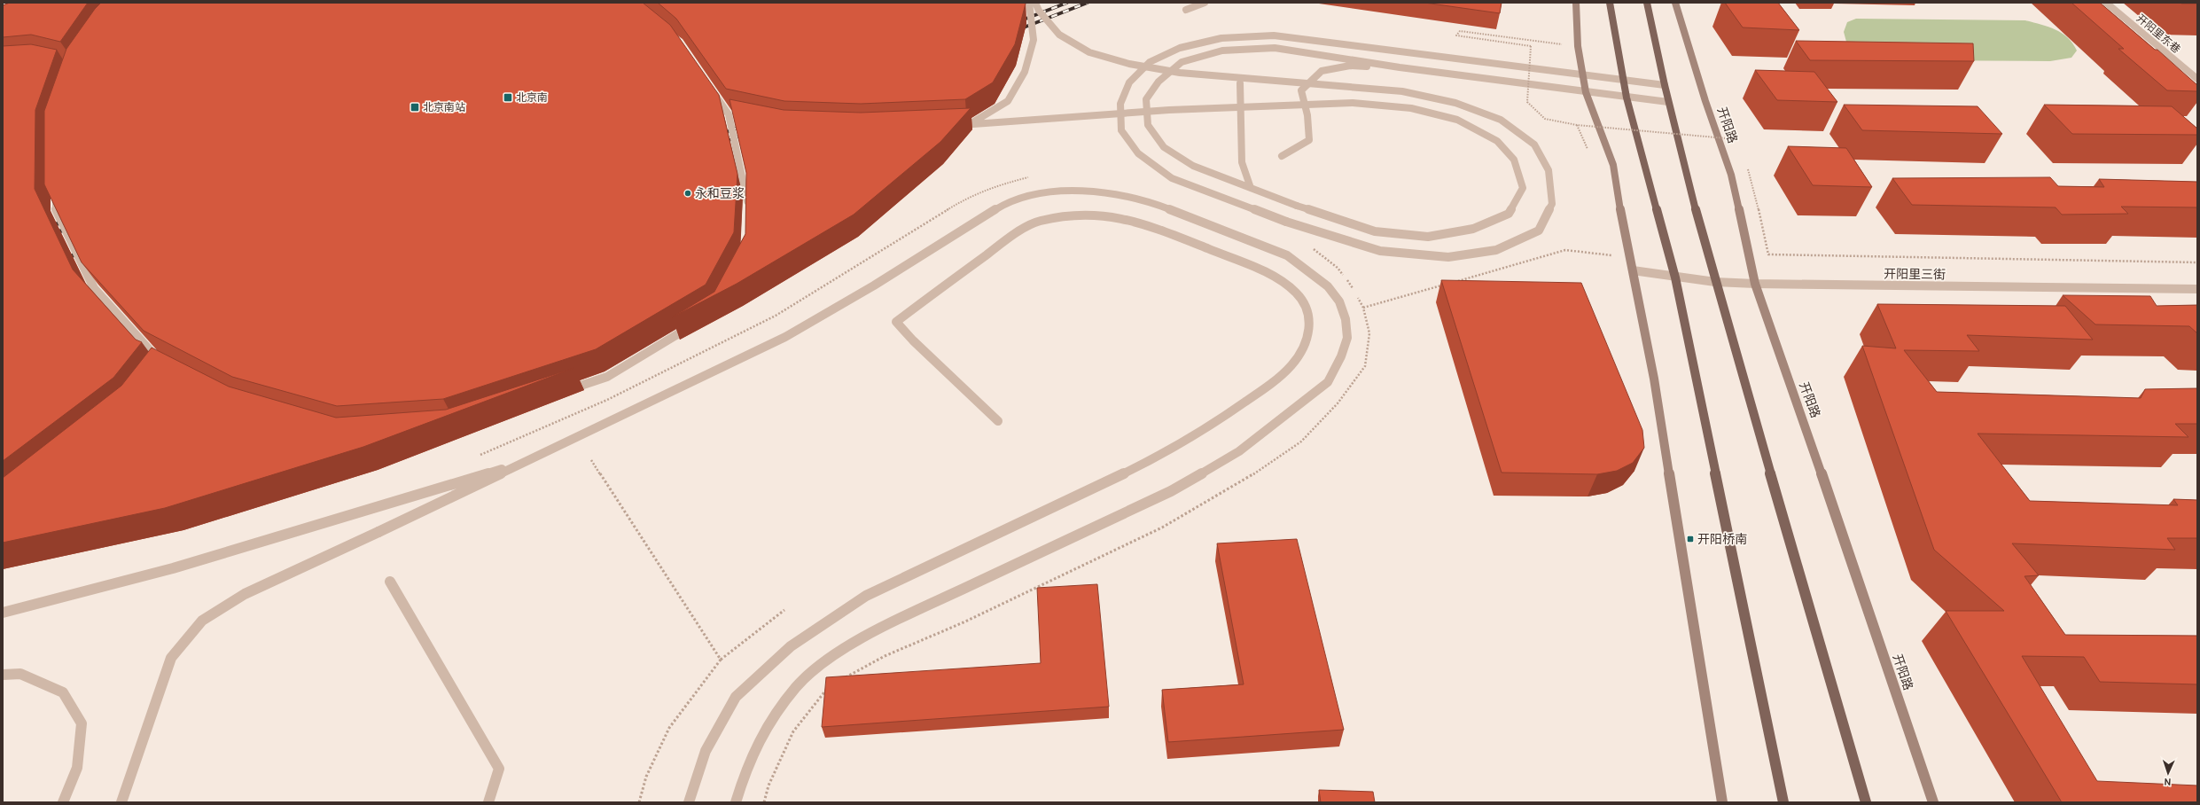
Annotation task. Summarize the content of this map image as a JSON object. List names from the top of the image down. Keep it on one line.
{"streets":{"street":["开阳里东巷","开阳路","开阳里三街"]},"crossings":[["开阳路","开阳里三街"]],"places":{"transit":["北京南","北京南站","开阳桥南"],"other":["永和豆浆"]},"north":"bottom"}
